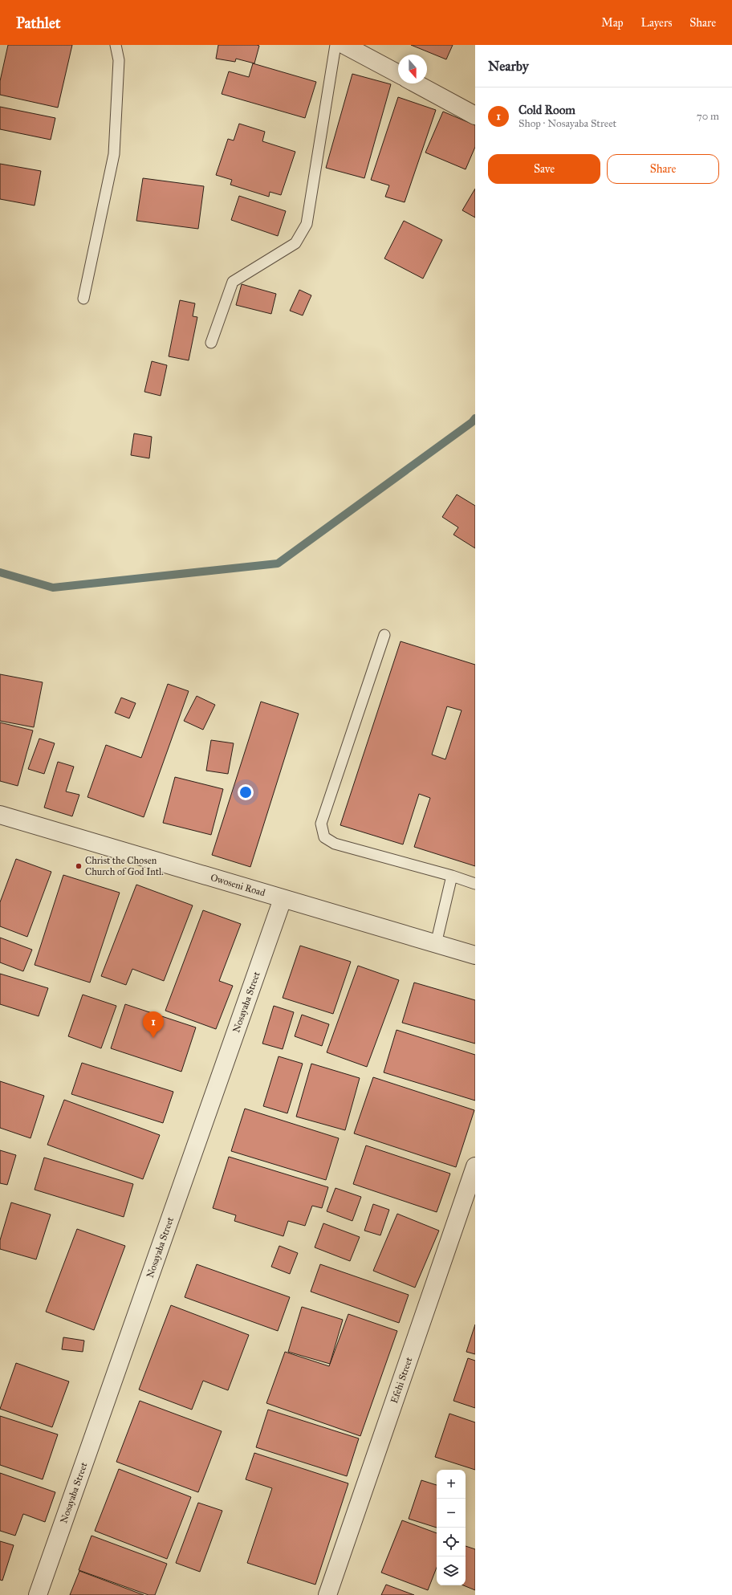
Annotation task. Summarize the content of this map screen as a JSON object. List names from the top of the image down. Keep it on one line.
{"streets":{"street":["Owoseni Road","Nosayaba Street","Efehi Street"]},"crossings":[["Owoseni Road","Nosayaba Street"]],"places":["Christ the Chosen Church of God Intl."],"north":"bottom","page":{"header":"Pathlet","nav":["Map","Layers","Share"],"heading":"Nearby","list":[{"mark":"1","name":"Cold Room","note":"Shop · Nosayaba Street","value":"70 m"}],"buttons":["Save","Share"],"pins":"1","map_buttons":["+","−"]}}
